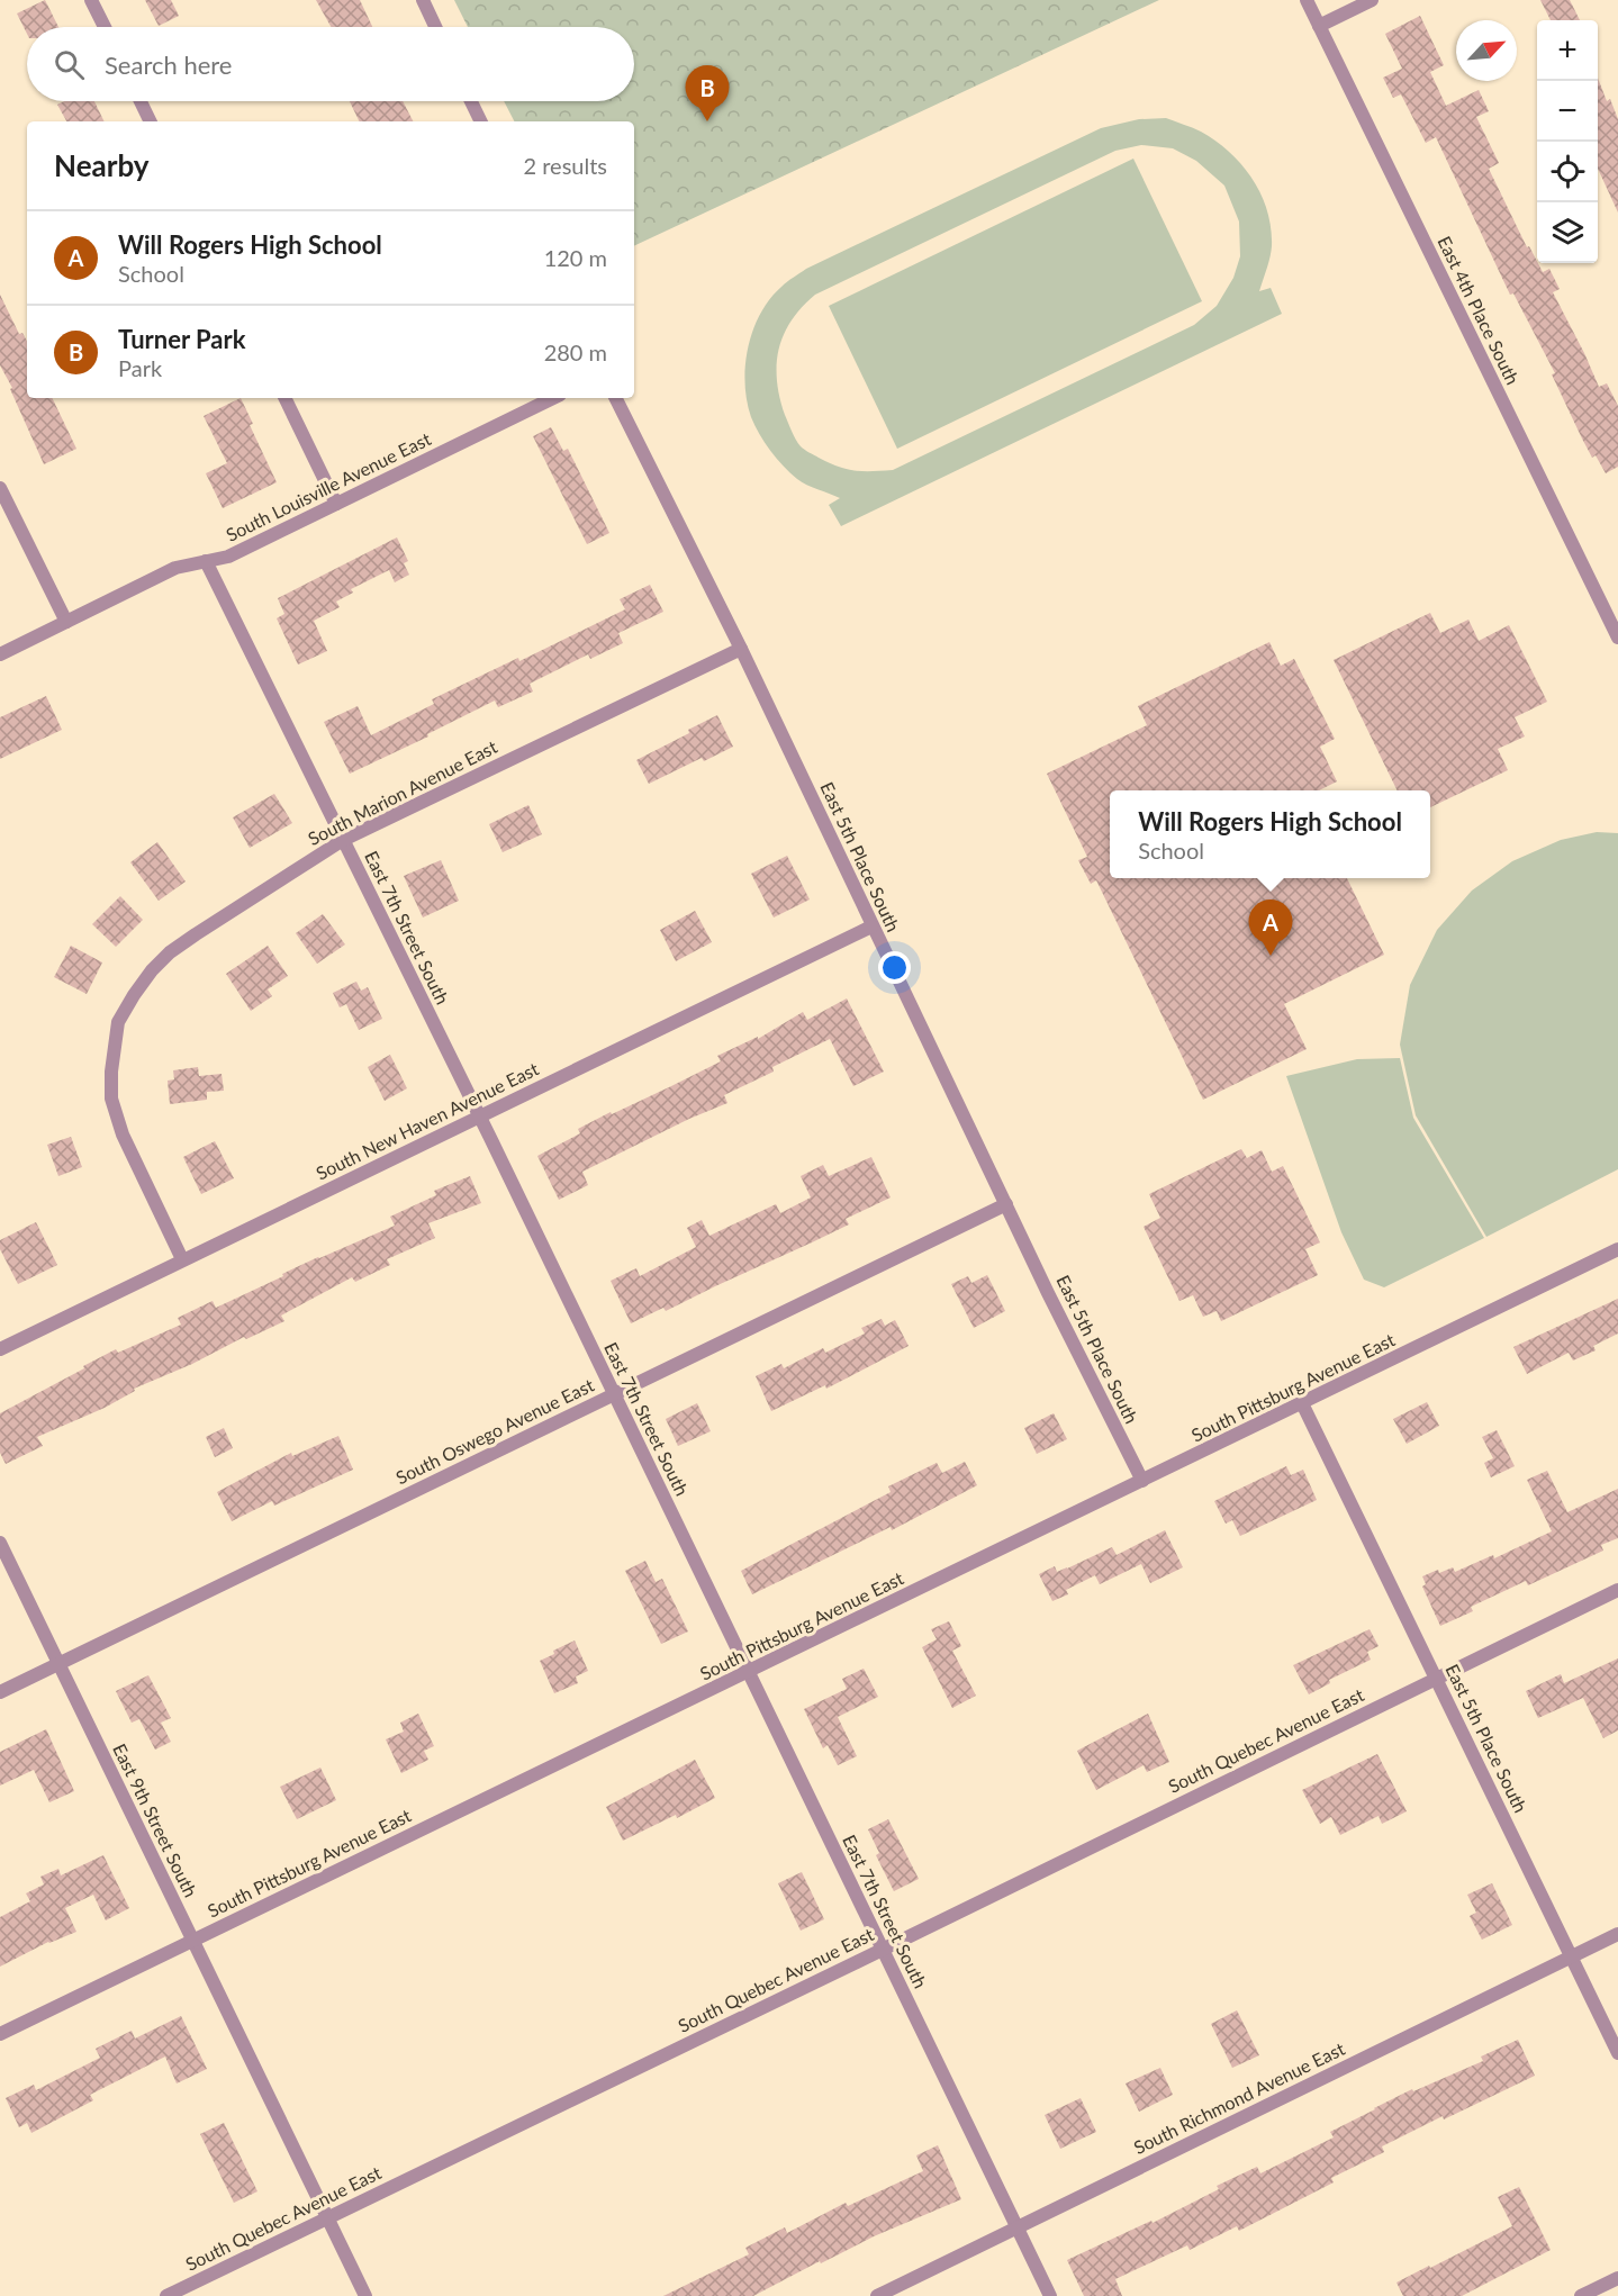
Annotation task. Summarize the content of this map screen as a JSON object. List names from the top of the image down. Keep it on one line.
{"streets":{"street":["East 4th Place South","South Louisville Avenue East","South Marion Avenue East","East 5th Place South","East 7th Street South","South New Haven Avenue East","South Pittsburg Avenue East","South Oswego Avenue East","South Quebec Avenue East","East 9th Street South","South Richmond Avenue East"]},"crossings":[["South Louisville Avenue East","East 7th Street South"],["South Marion Avenue East","East 5th Place South"],["South Marion Avenue East","East 7th Street South"],["South Marion Avenue East","South New Haven Avenue East"],["East 5th Place South","South New Haven Avenue East"],["East 5th Place South","South Pittsburg Avenue East"],["East 5th Place South","South Oswego Avenue East"],["East 5th Place South","South Quebec Avenue East"],["East 5th Place South","South Richmond Avenue East"],["East 7th Street South","South New Haven Avenue East"],["East 7th Street South","South Pittsburg Avenue East"],["East 7th Street South","South Oswego Avenue East"],["East 7th Street South","South Quebec Avenue East"],["East 7th Street South","South Richmond Avenue East"],["South Pittsburg Avenue East","East 9th Street South"],["South Oswego Avenue East","East 9th Street South"],["South Quebec Avenue East","East 9th Street South"]],"north":"top right","page":{"map_buttons":["+","−"],"search":"Search here","pins":["B","A"],"heading":["Nearby","2 results"],"list":[{"mark":"A","name":"Will Rogers High School","note":"School","value":"120 m"},{"mark":"B","name":"Turner Park","note":"Park","value":"280 m"}],"popup":["Will Rogers High School","School"]}}
